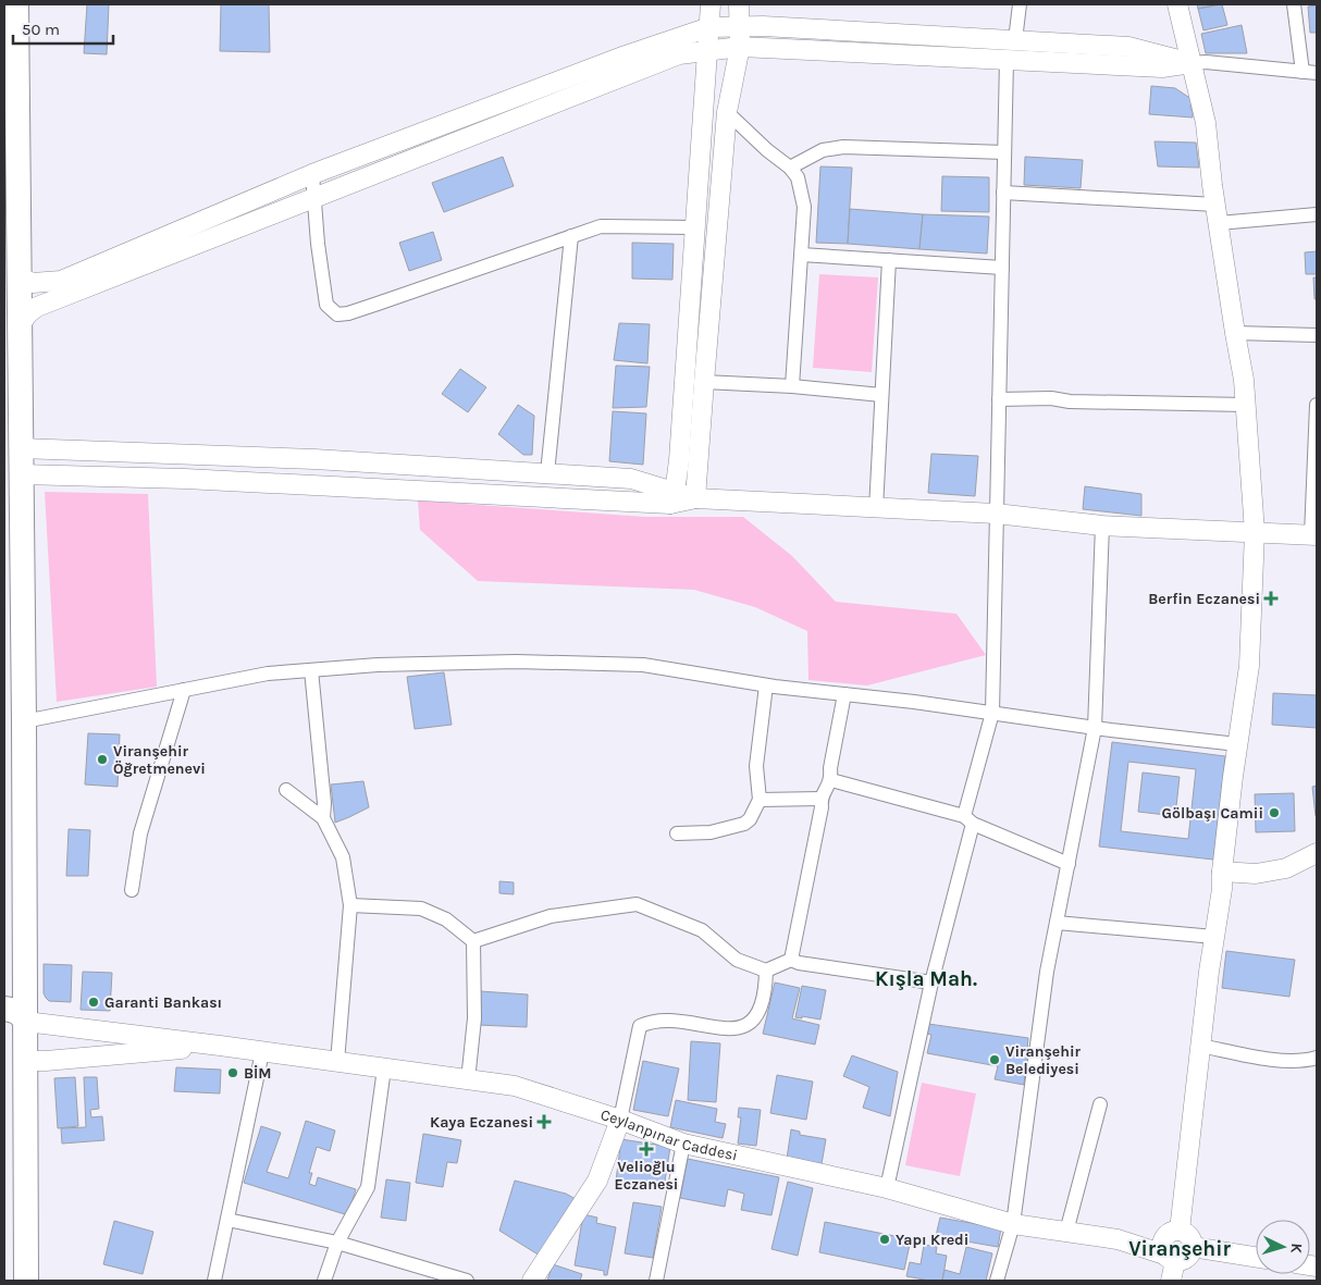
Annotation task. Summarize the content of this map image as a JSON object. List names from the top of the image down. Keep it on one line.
{"streets":{"street":["Ceylanpınar Caddesi"]},"districts":["Kışla Mah.","Viranşehir"],"places":{"health":["Berfin Eczanesi","Kaya Eczanesi","Velioğlu Eczanesi"],"other":["Viranşehir Öğretmenevi","Gölbaşı Camii","Garanti Bankası","Viranşehir Belediyesi","BİM","Yapı Kredi"]},"scale_bar":"50 m","north":"right"}
